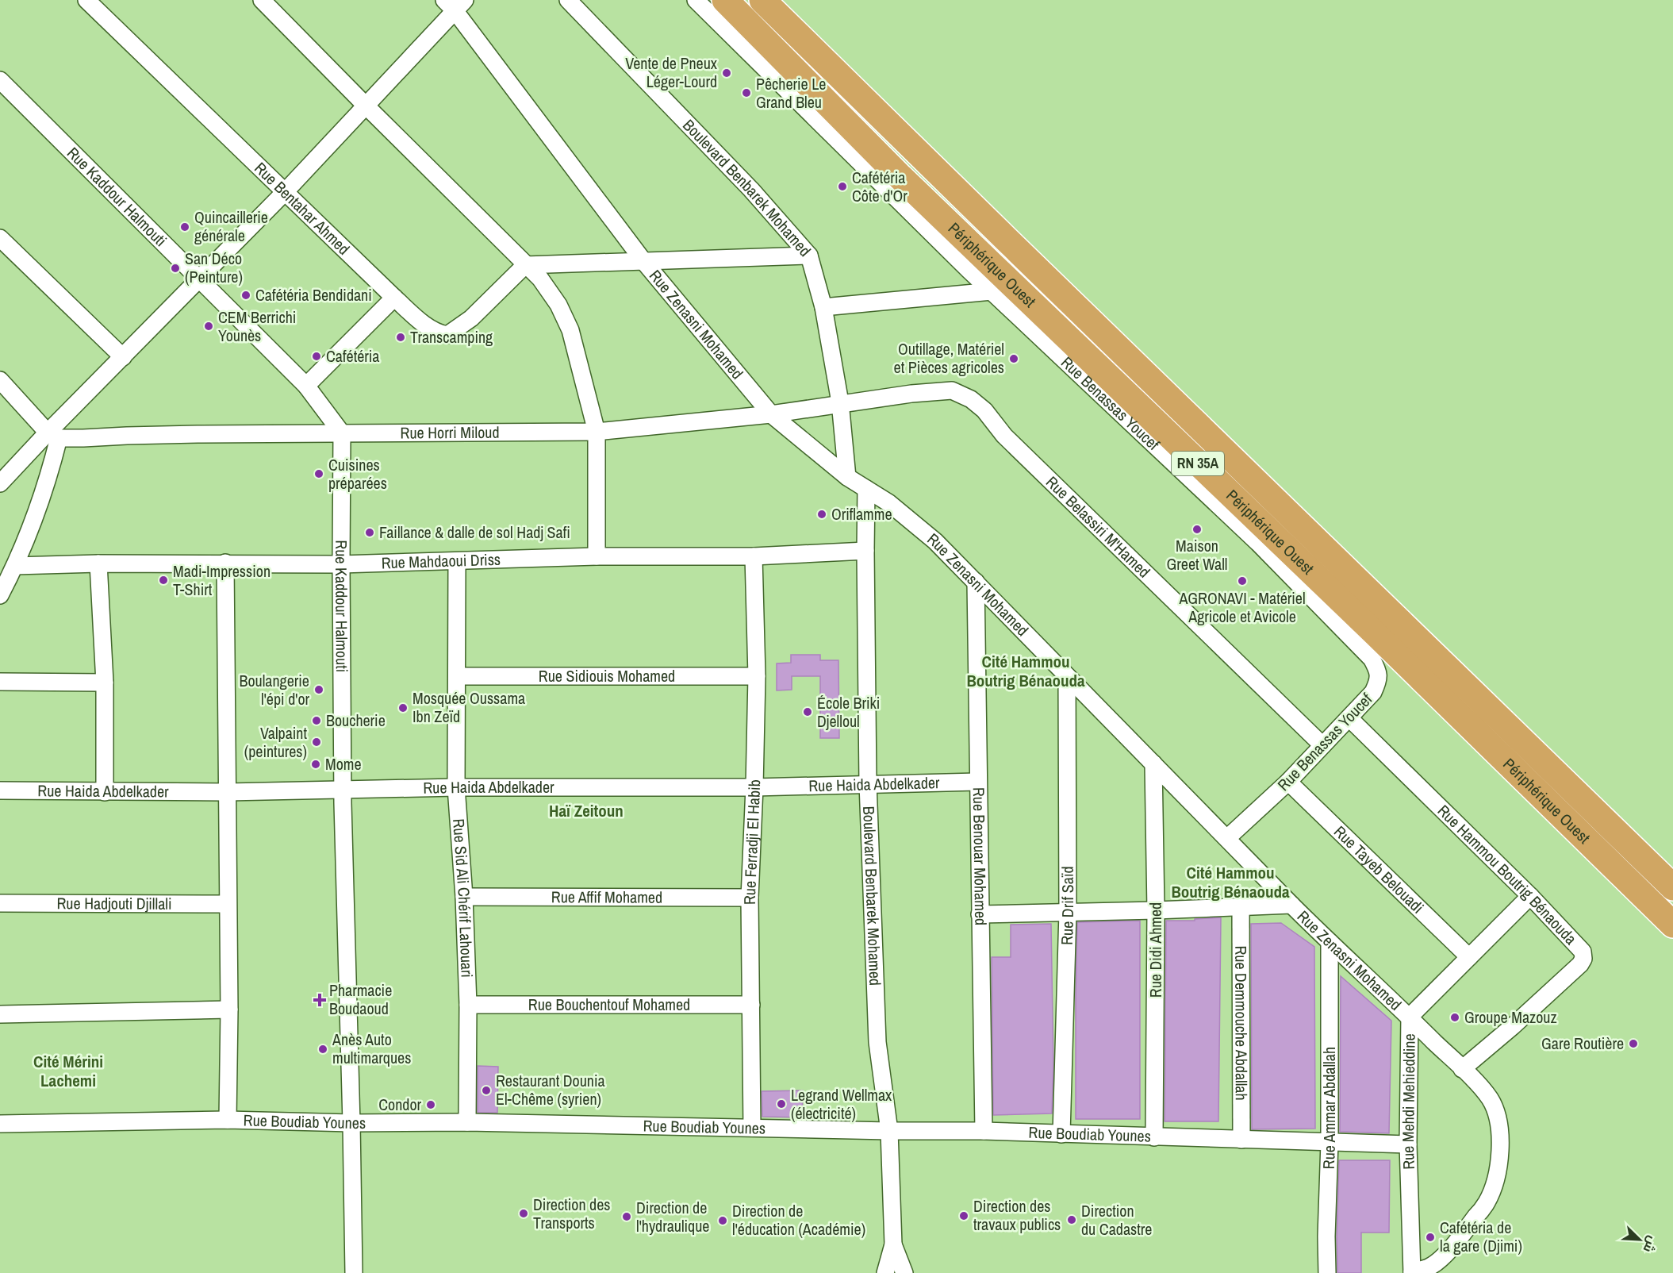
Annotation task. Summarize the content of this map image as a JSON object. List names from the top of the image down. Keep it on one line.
{"streets":{"highway":["Périphérique Ouest","RN 35A"],"street":["Boulevard Benbarek Mohamed","Rue Kaddour Halmouti","Rue Bentahar Ahmed","Rue Zenasni Mohamed","Rue Benassas Youcef","Rue Horri Miloud","Rue Belassiri M'Hamed","Rue Mahdaoui Driss","Rue Sidiouis Mohamed","Rue Haida Abdelkader","Rue Ferradji El Habib","Rue Benouar Mohamed","Rue Tayeb Belouadi","Rue Hammou Boutrig Bénaouda","Rue Affif Mohamed","Rue Sid Ali Chérif Lahouari","Rue Hadjouti Djillali","Rue Drif Saïd","Rue Didi Ahmed","Rue Bouchentouf Mohamed","Rue Demmouche Abdallah","Rue Mehdi Mehieddine","Rue Ammar Abdallah","Rue Boudiab Younes"]},"crossings":[["Boulevard Benbarek Mohamed","Rue Zenasni Mohamed"],["Boulevard Benbarek Mohamed","Rue Horri Miloud"],["Boulevard Benbarek Mohamed","Rue Belassiri M'Hamed"],["Boulevard Benbarek Mohamed","Rue Mahdaoui Driss"],["Boulevard Benbarek Mohamed","Rue Haida Abdelkader"],["Boulevard Benbarek Mohamed","Rue Boudiab Younes"],["Rue Kaddour Halmouti","Rue Horri Miloud"],["Rue Kaddour Halmouti","Rue Mahdaoui Driss"],["Rue Kaddour Halmouti","Rue Haida Abdelkader"],["Rue Kaddour Halmouti","Rue Boudiab Younes"],["Rue Zenasni Mohamed","Rue Benassas Youcef"],["Rue Zenasni Mohamed","Rue Horri Miloud"],["Rue Zenasni Mohamed","Rue Benouar Mohamed"],["Rue Zenasni Mohamed","Rue Hammou Boutrig Bénaouda"],["Rue Zenasni Mohamed","Rue Drif Saïd"],["Rue Zenasni Mohamed","Rue Didi Ahmed"],["Rue Zenasni Mohamed","Rue Mehdi Mehieddine"],["Rue Zenasni Mohamed","Rue Ammar Abdallah"],["Rue Benassas Youcef","Rue Belassiri M'Hamed"],["Rue Benassas Youcef","Rue Tayeb Belouadi"],["Rue Benassas Youcef","Rue Hammou Boutrig Bénaouda"],["Rue Horri Miloud","Rue Belassiri M'Hamed"],["Rue Mahdaoui Driss","Rue Ferradji El Habib"],["Rue Mahdaoui Driss","Rue Sid Ali Chérif Lahouari"],["Rue Sidiouis Mohamed","Rue Ferradji El Habib"],["Rue Sidiouis Mohamed","Rue Sid Ali Chérif Lahouari"],["Rue Haida Abdelkader","Rue Ferradji El Habib"],["Rue Haida Abdelkader","Rue Benouar Mohamed"],["Rue Haida Abdelkader","Rue Sid Ali Chérif Lahouari"],["Rue Ferradji El Habib","Rue Affif Mohamed"],["Rue Ferradji El Habib","Rue Bouchentouf Mohamed"],["Rue Ferradji El Habib","Rue Boudiab Younes"],["Rue Benouar Mohamed","Rue Boudiab Younes"],["Rue Tayeb Belouadi","Rue Mehdi Mehieddine"],["Rue Hammou Boutrig Bénaouda","Rue Mehdi Mehieddine"],["Rue Affif Mohamed","Rue Sid Ali Chérif Lahouari"],["Rue Sid Ali Chérif Lahouari","Rue Bouchentouf Mohamed"],["Rue Sid Ali Chérif Lahouari","Rue Boudiab Younes"],["Rue Drif Saïd","Rue Boudiab Younes"],["Rue Didi Ahmed","Rue Boudiab Younes"],["Rue Demmouche Abdallah","Rue Boudiab Younes"],["Rue Mehdi Mehieddine","Rue Boudiab Younes"],["Rue Ammar Abdallah","Rue Boudiab Younes"]],"districts":["Cité Hammou Boutrig Bénaouda","Haï Zeitoun","Cité Hammou Boutrig Bénaouda","Cité Mérini Lachemi"],"places":{"other":["Vente de Pneux Léger-Lourd","Pêcherie Le Grand Bleu","Cafétéria Côte d'Or","Quincaillerie générale","San Déco (Peinture)","Cafétéria Bendidani","CEM Berrichi Younès","Transcamping","Cafétéria","Outillage, Matériel et Pièces agricoles","Cuisines préparées","Oriflamme","Maison Greet Wall","Faillance & dalle de sol Hadj Safi","Madi-Impression T-Shirt","AGRONAVI - Matériel Agricole et Avicole","Boulangerie l'épi d'or","Mosquée Oussama Ibn Zeïd","École Briki Djelloul","Boucherie","Valpaint (peintures)","Mome","Groupe Mazouz","Gare Routière","Anès Auto multimarques","Restaurant Dounia El-Chême (syrien)","Legrand Wellmax (électricité)","Condor","Direction des Transports","Direction des travaux publics","Direction de l'hydraulique","Direction du Cadastre","Direction de l'éducation (Académie)","Cafétéria de la gare (Djimi)"],"health":["Pharmacie Boudaoud"]},"north":"bottom right"}
